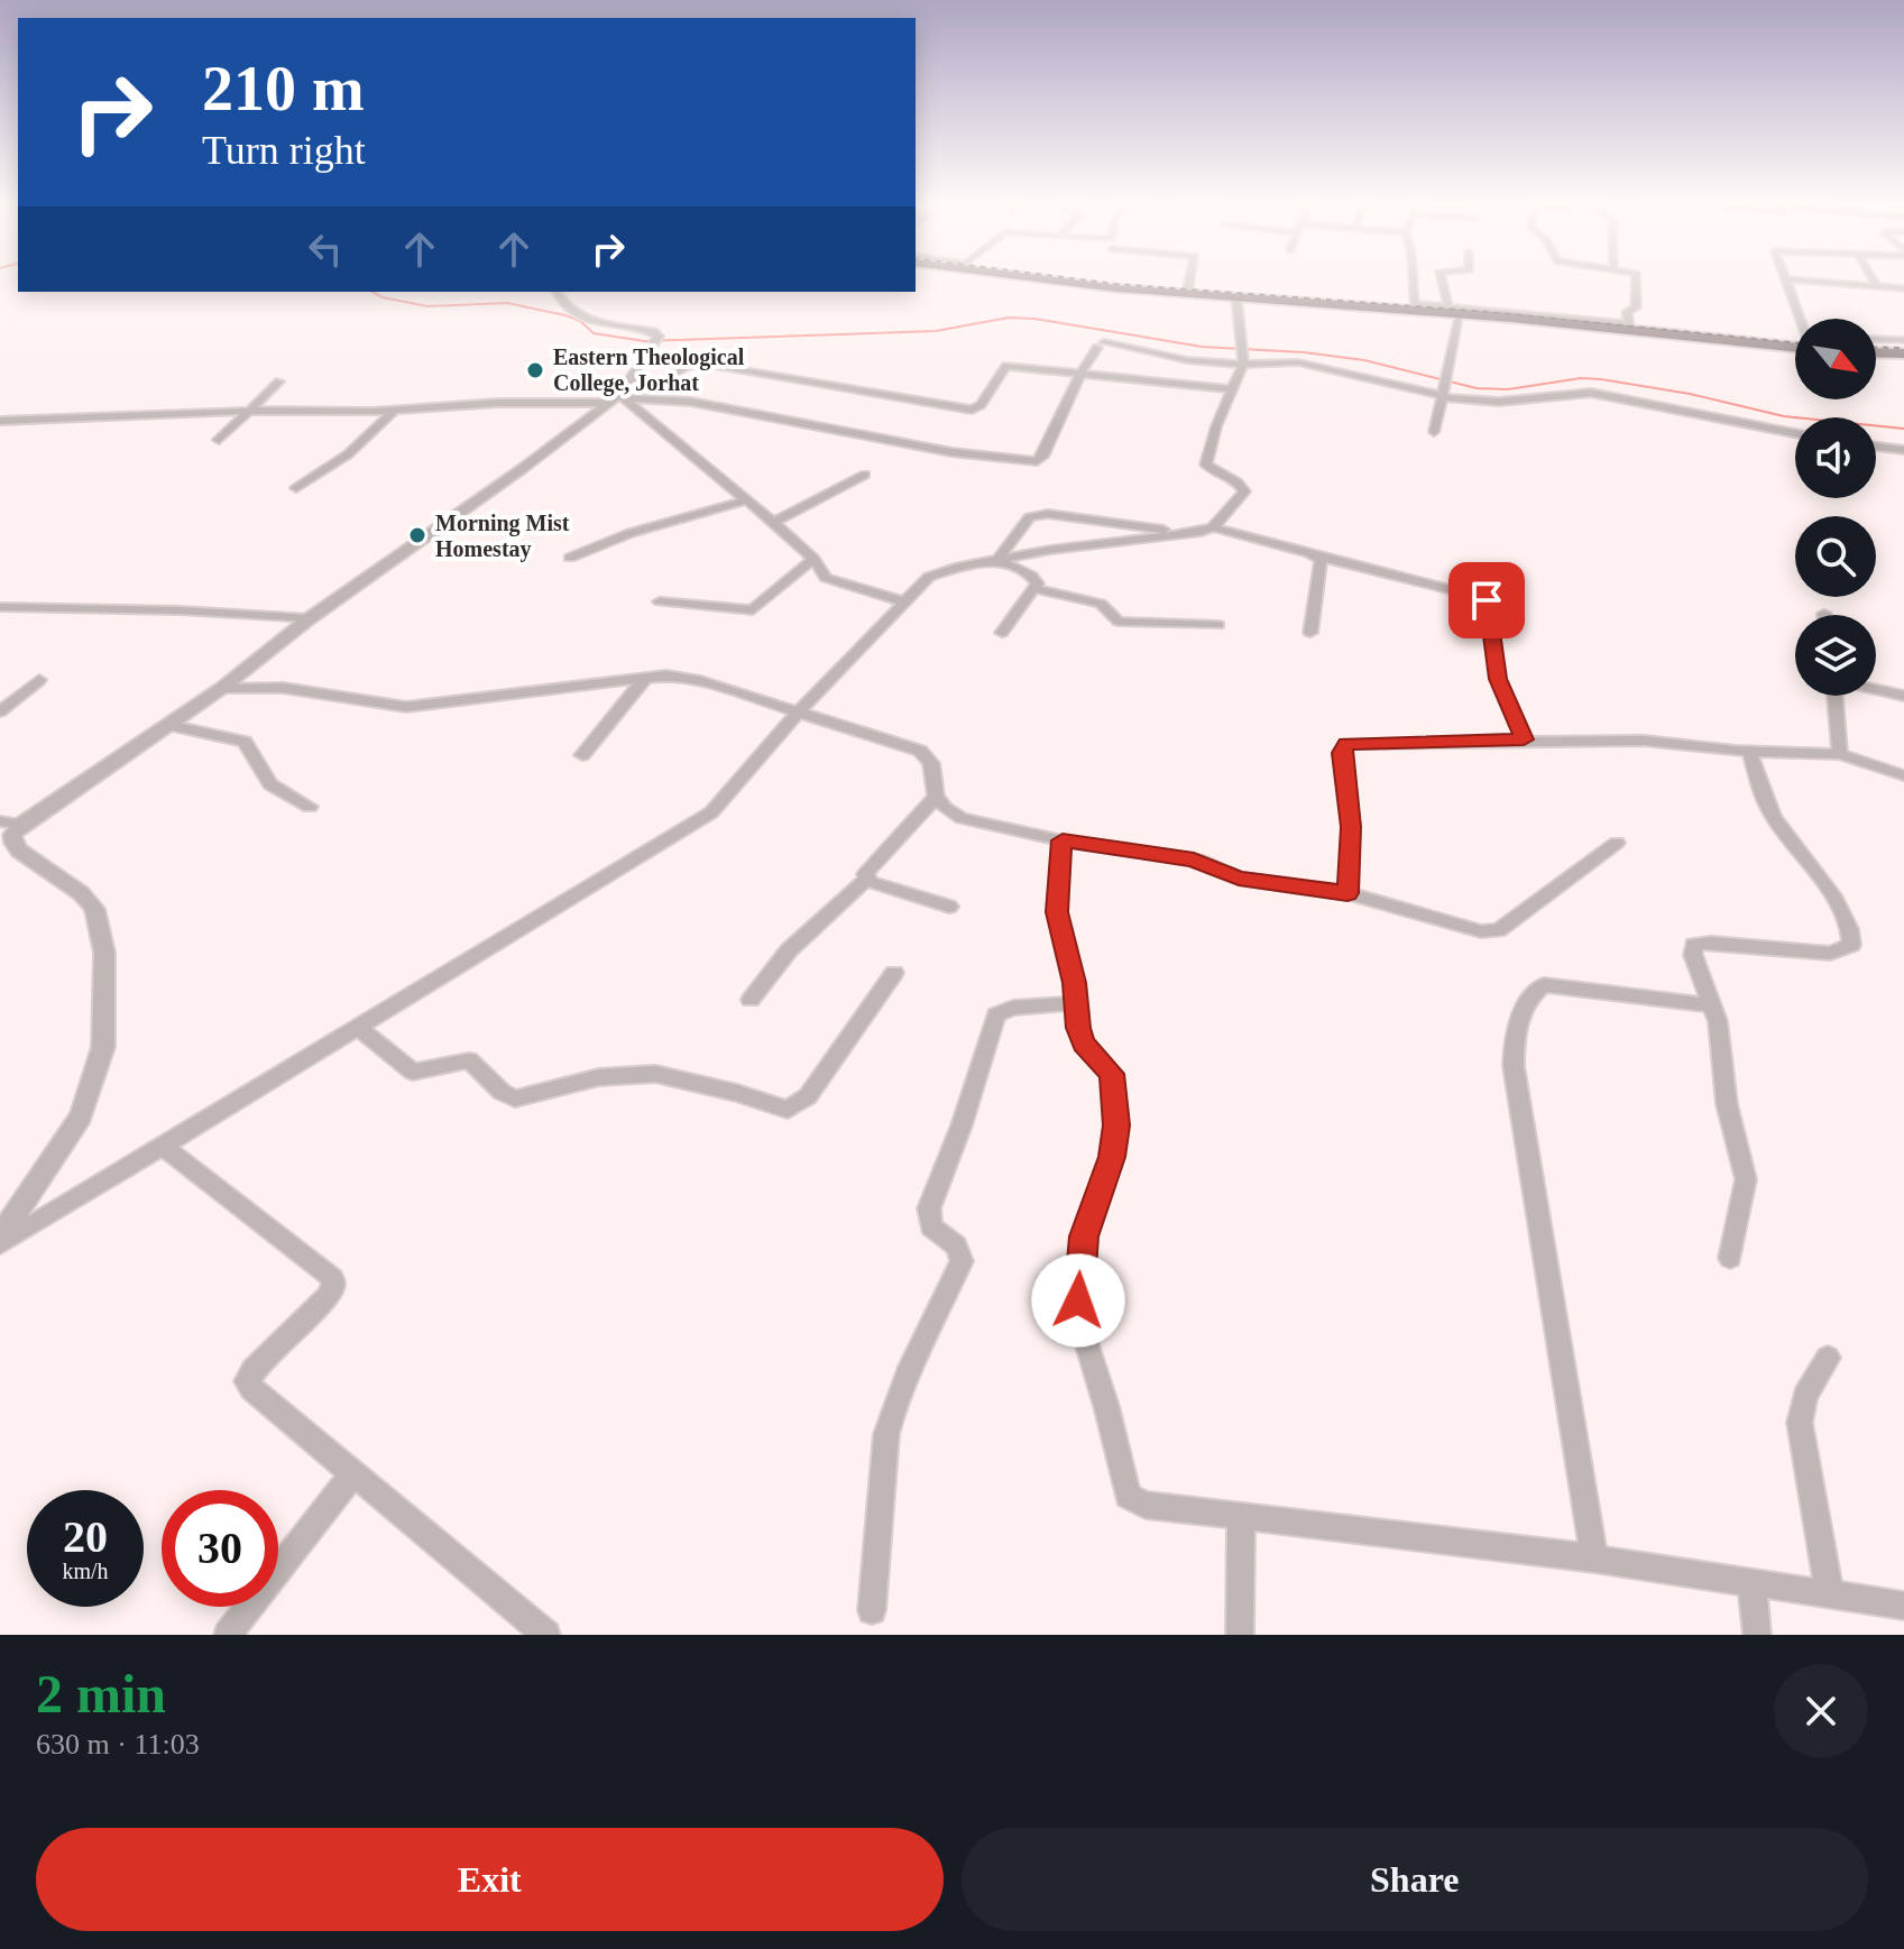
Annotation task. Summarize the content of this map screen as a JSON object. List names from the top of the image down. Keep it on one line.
{"places":["Eastern Theological College, Jorhat","Morning Mist Homestay"],"north":"bottom right","page":{"turn":["210 m","Turn right"],"speed":"20 km/h","limit":"30","heading":["2 min","630 m · 11:03"],"buttons":["Exit","Share"]}}
